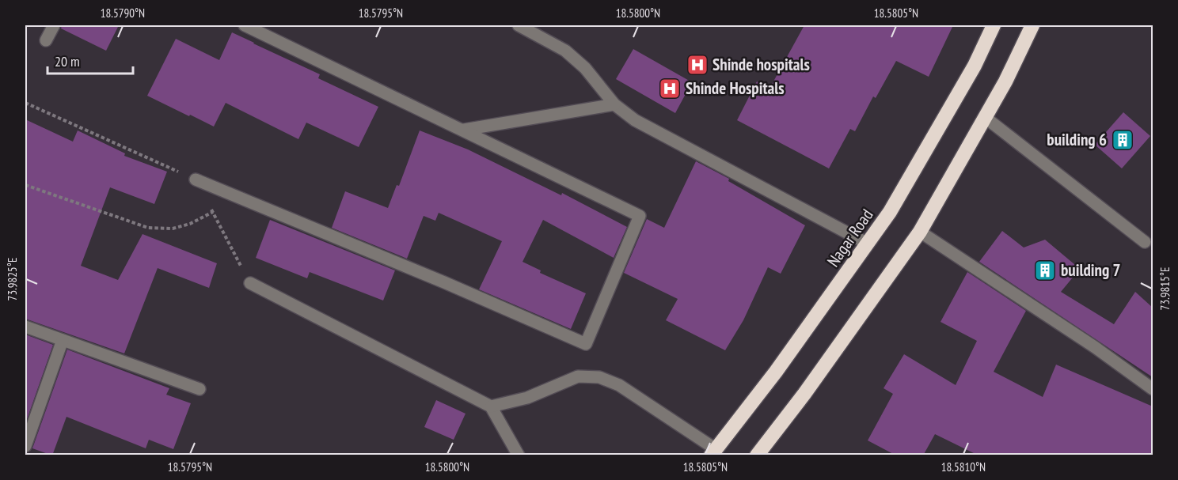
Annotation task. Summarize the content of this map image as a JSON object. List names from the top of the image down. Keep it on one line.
{"streets":{"highway":["Nagar Road"]},"places":{"hospital":["Shinde hospitals","Shinde Hospitals"],"building":["building 6","building 7"]},"scale_bar":"20 m","coordinates":["18.5790°N","18.5795°N","18.5800°N","18.5805°N","73.9825°E","73.9815°E","18.5810°N"]}
